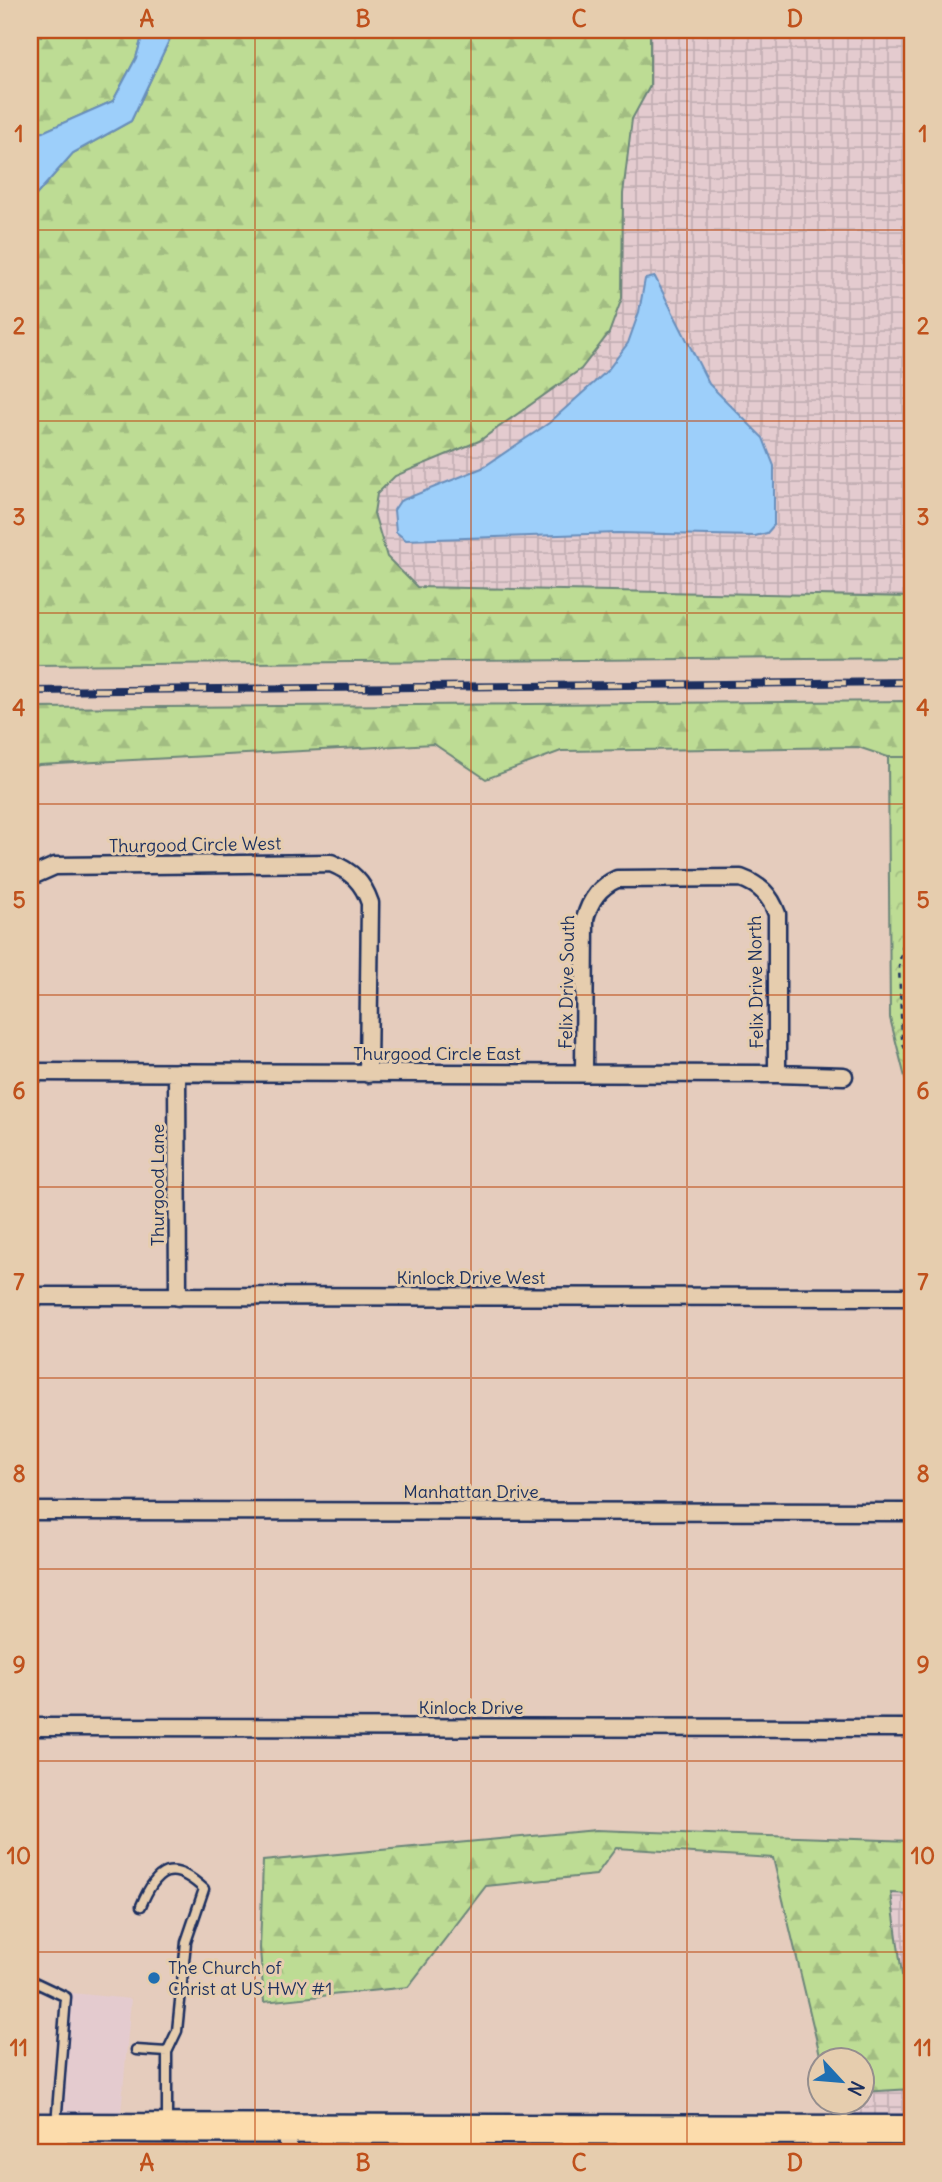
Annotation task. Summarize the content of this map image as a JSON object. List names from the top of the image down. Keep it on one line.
{"streets":{"street":["Thurgood Circle West","Felix Drive South","Felix Drive North","Thurgood Circle East","Thurgood Lane","Kinlock Drive West","Manhattan Drive","Kinlock Drive"]},"crossings":[["Thurgood Circle West","Thurgood Circle East"],["Felix Drive South","Felix Drive North"],["Felix Drive South","Thurgood Circle East"],["Felix Drive North","Thurgood Circle East"],["Thurgood Circle East","Thurgood Lane"],["Thurgood Lane","Kinlock Drive West"]],"places":["The Church of Christ at US HWY #1"],"north":"bottom right","grid":{"columns":["A","B","C","D"],"rows":["1","2","3","4","5","6","7","8","9","10","11"]}}
